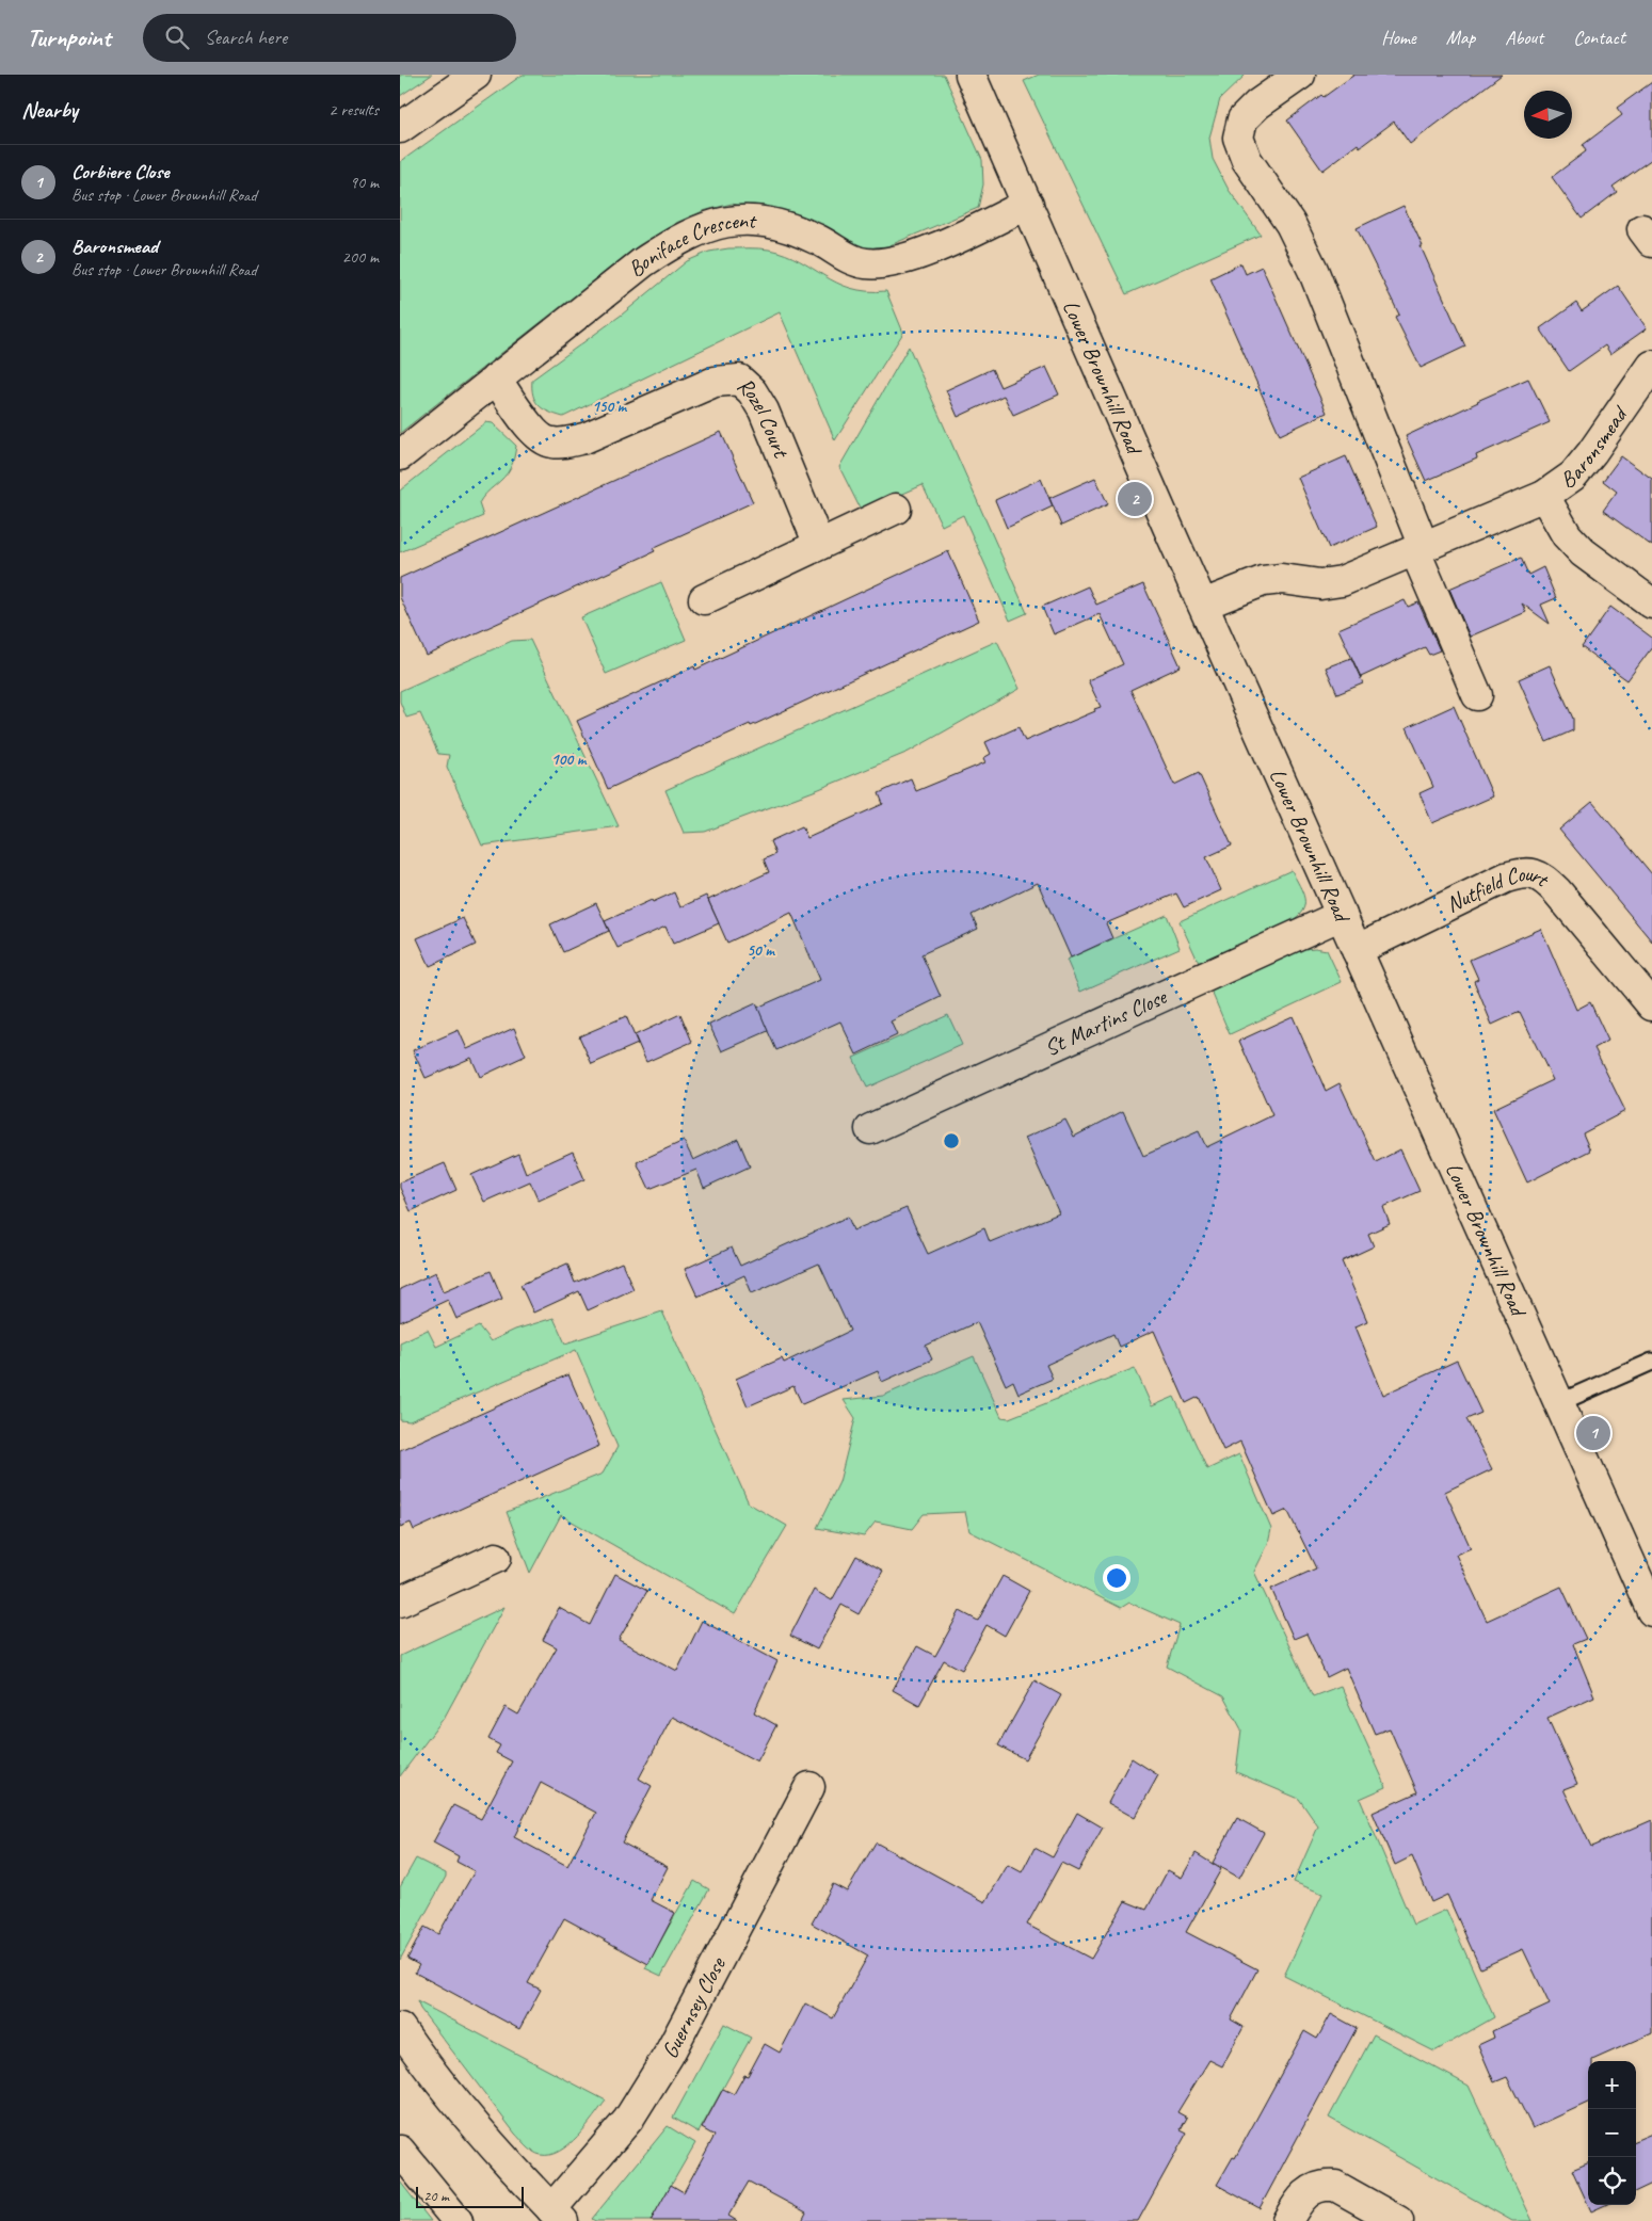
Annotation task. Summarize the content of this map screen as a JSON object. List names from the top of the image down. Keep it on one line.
{"streets":{"street":["Boniface Crescent","Lower Brownhill Road","Rozel Court","Baronsmead","Nutfield Court","St Martins Close","Guernsey Close"]},"crossings":[["Boniface Crescent","Lower Brownhill Road"],["Boniface Crescent","Rozel Court"],["Lower Brownhill Road","Baronsmead"],["Lower Brownhill Road","Nutfield Court"],["Lower Brownhill Road","St Martins Close"]],"scale_bar":"20 m","north":"left","page":{"header":"Turnpoint","search":"Search here","nav":["Home","Map","About","Contact"],"heading":["Nearby","2 results"],"list":[{"mark":"1","name":"Corbiere Close","note":"Bus stop · Lower Brownhill Road","value":"90 m"},{"mark":"2","name":"Baronsmead","note":"Bus stop · Lower Brownhill Road","value":"200 m"}],"pins":["2","1"],"map_buttons":["+","−"],"scale":"20 m"},"rings":["150 m","100 m","50 m"]}
